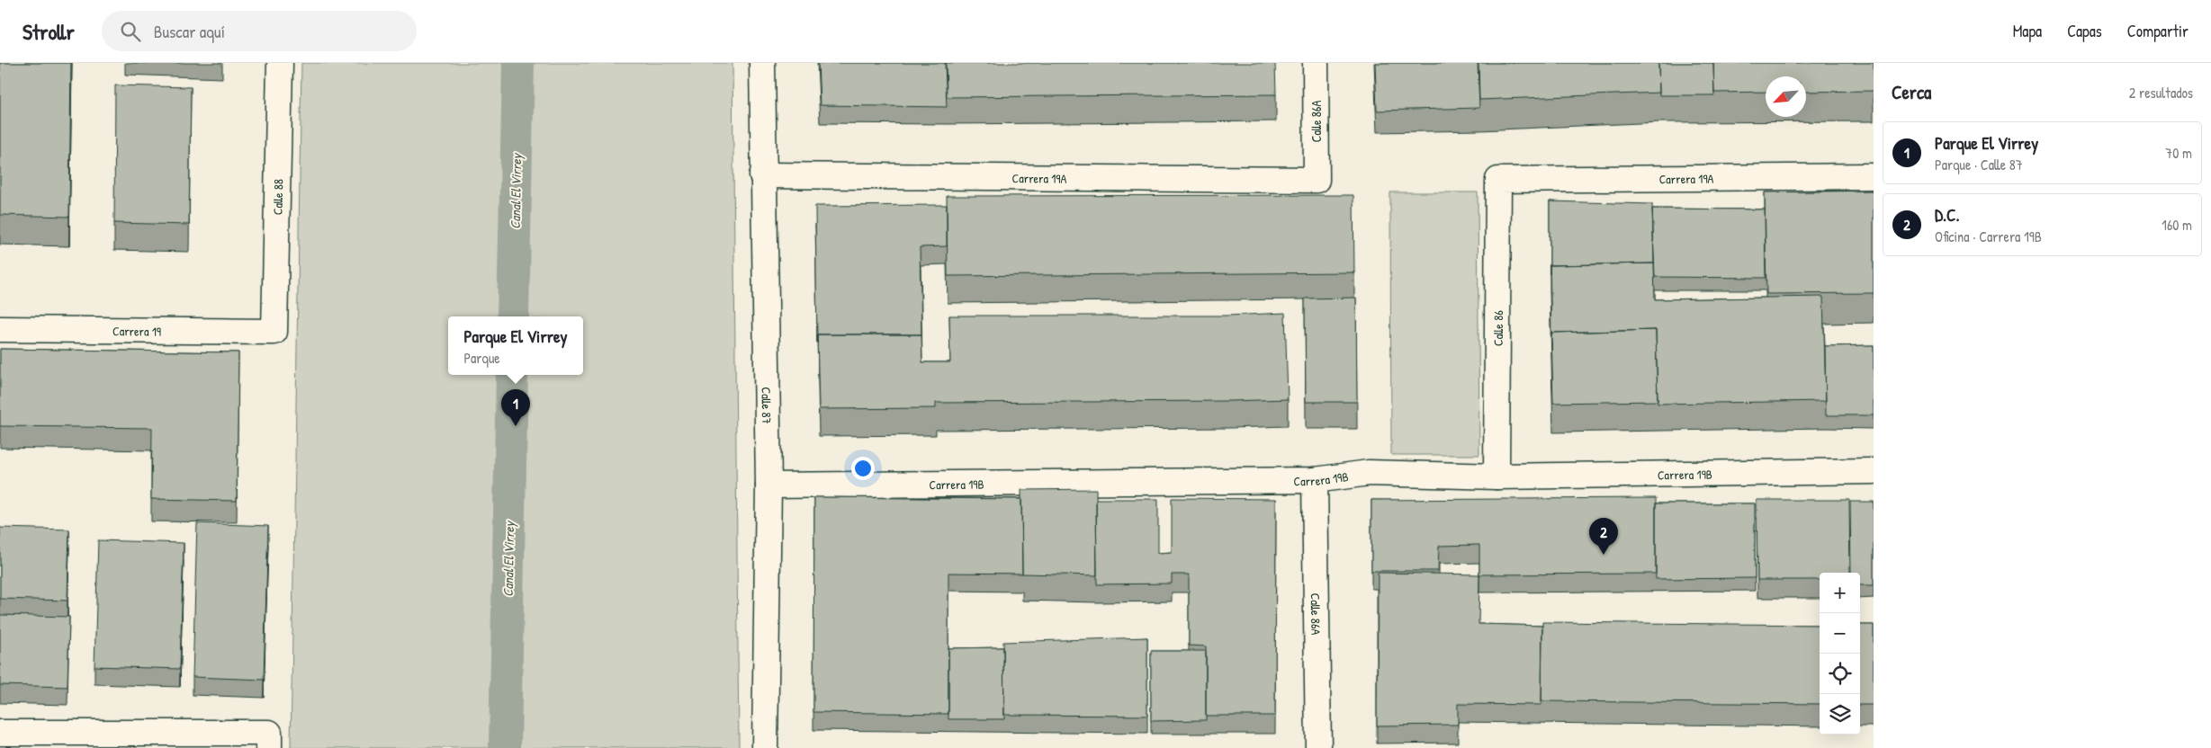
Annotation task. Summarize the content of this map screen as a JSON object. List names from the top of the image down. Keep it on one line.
{"streets":{"street":["Calle 86A","Carrera 19A","Calle 88","Calle 86","Carrera 19","Calle 87","Carrera 19B"]},"crossings":[["Calle 86A","Carrera 19A"],["Calle 86A","Carrera 19B"],["Carrera 19A","Calle 86"],["Carrera 19A","Calle 87"],["Calle 88","Carrera 19"],["Calle 86","Carrera 19B"],["Calle 87","Carrera 19B"]],"water":["Canal El Virrey"],"north":"bottom left","page":{"header":"Strollr","search":"Buscar aquí","nav":["Mapa","Capas","Compartir"],"heading":["Cerca","2 resultados"],"list":[{"mark":"1","name":"Parque El Virrey","note":"Parque · Calle 87","value":"70 m"},{"mark":"2","name":"D.C.","note":"Oficina · Carrera 19B","value":"160 m"}],"popup":["Parque El Virrey","Parque"],"pins":["1","2"],"map_buttons":["+","−"]}}
